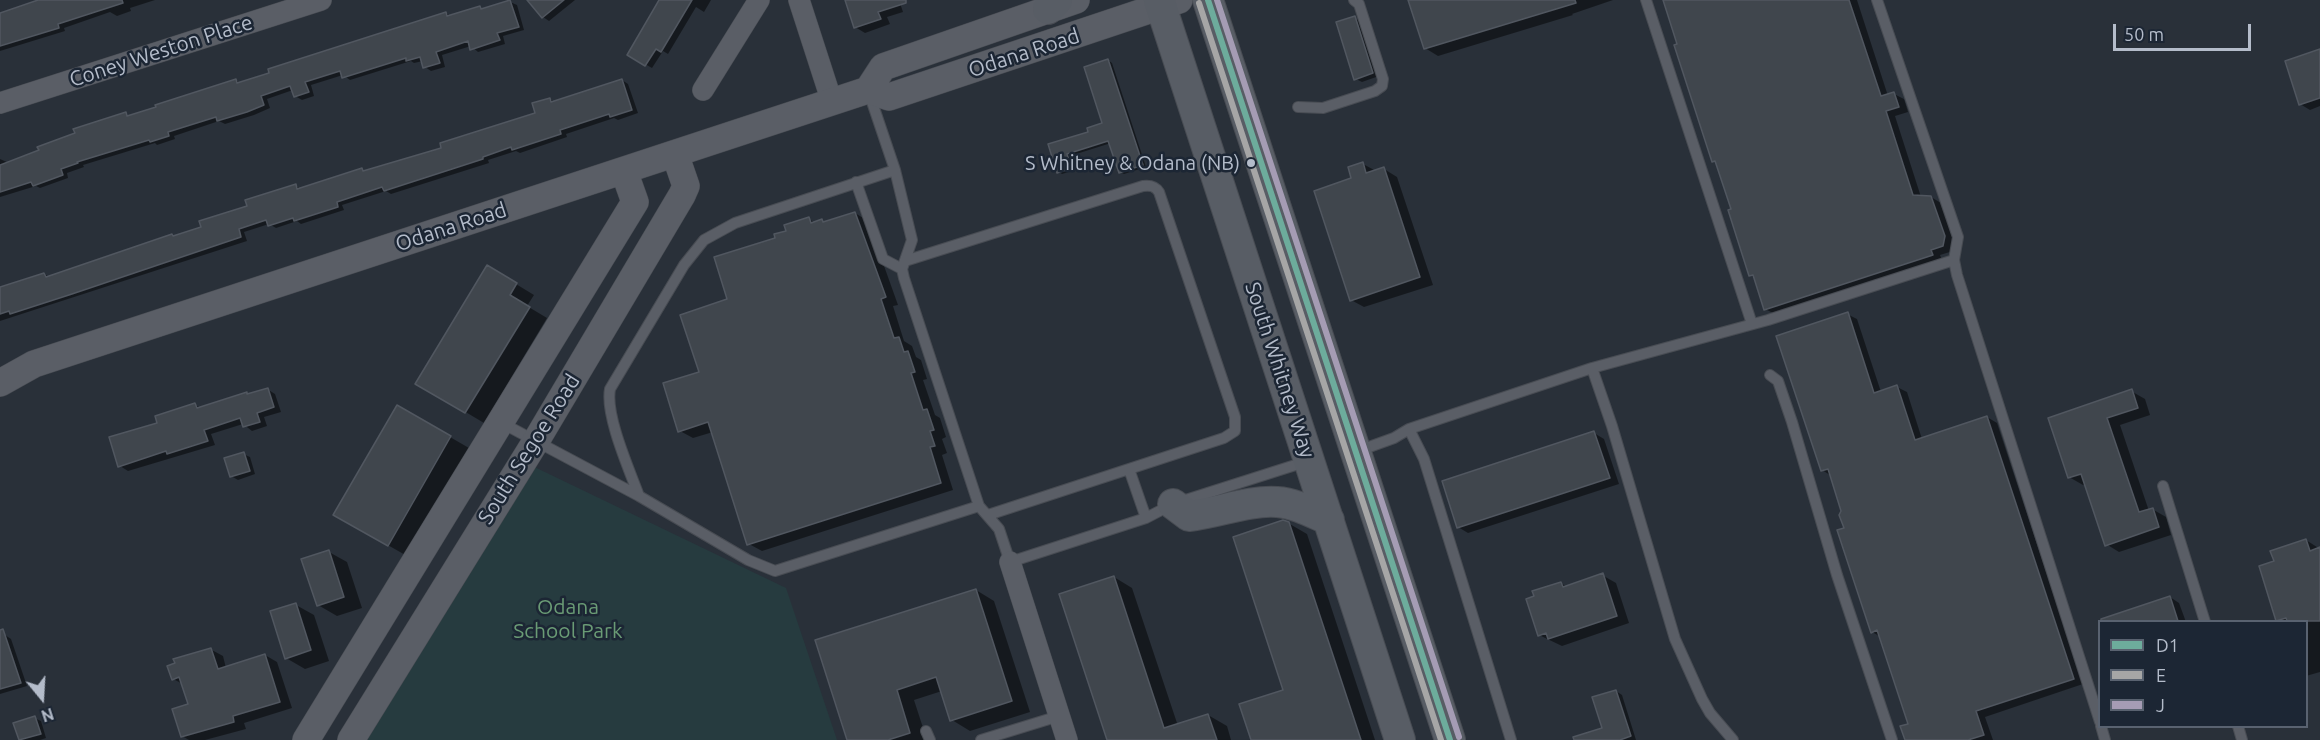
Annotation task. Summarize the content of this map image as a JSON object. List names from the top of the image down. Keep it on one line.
{"streets":{"main road":["South Whitney Way"],"street":["Coney Weston Place","Odana Road","South Segoe Road"]},"crossings":[["Odana Road","South Whitney Way"],["Odana Road","South Segoe Road"]],"parks":["Odana School Park"],"places":["S Whitney & Odana (NB)"],"lines":["transit line D1","transit line J","transit line E"],"legend":["D1","E","J"],"scale_bar":"50 m","north":"bottom"}
